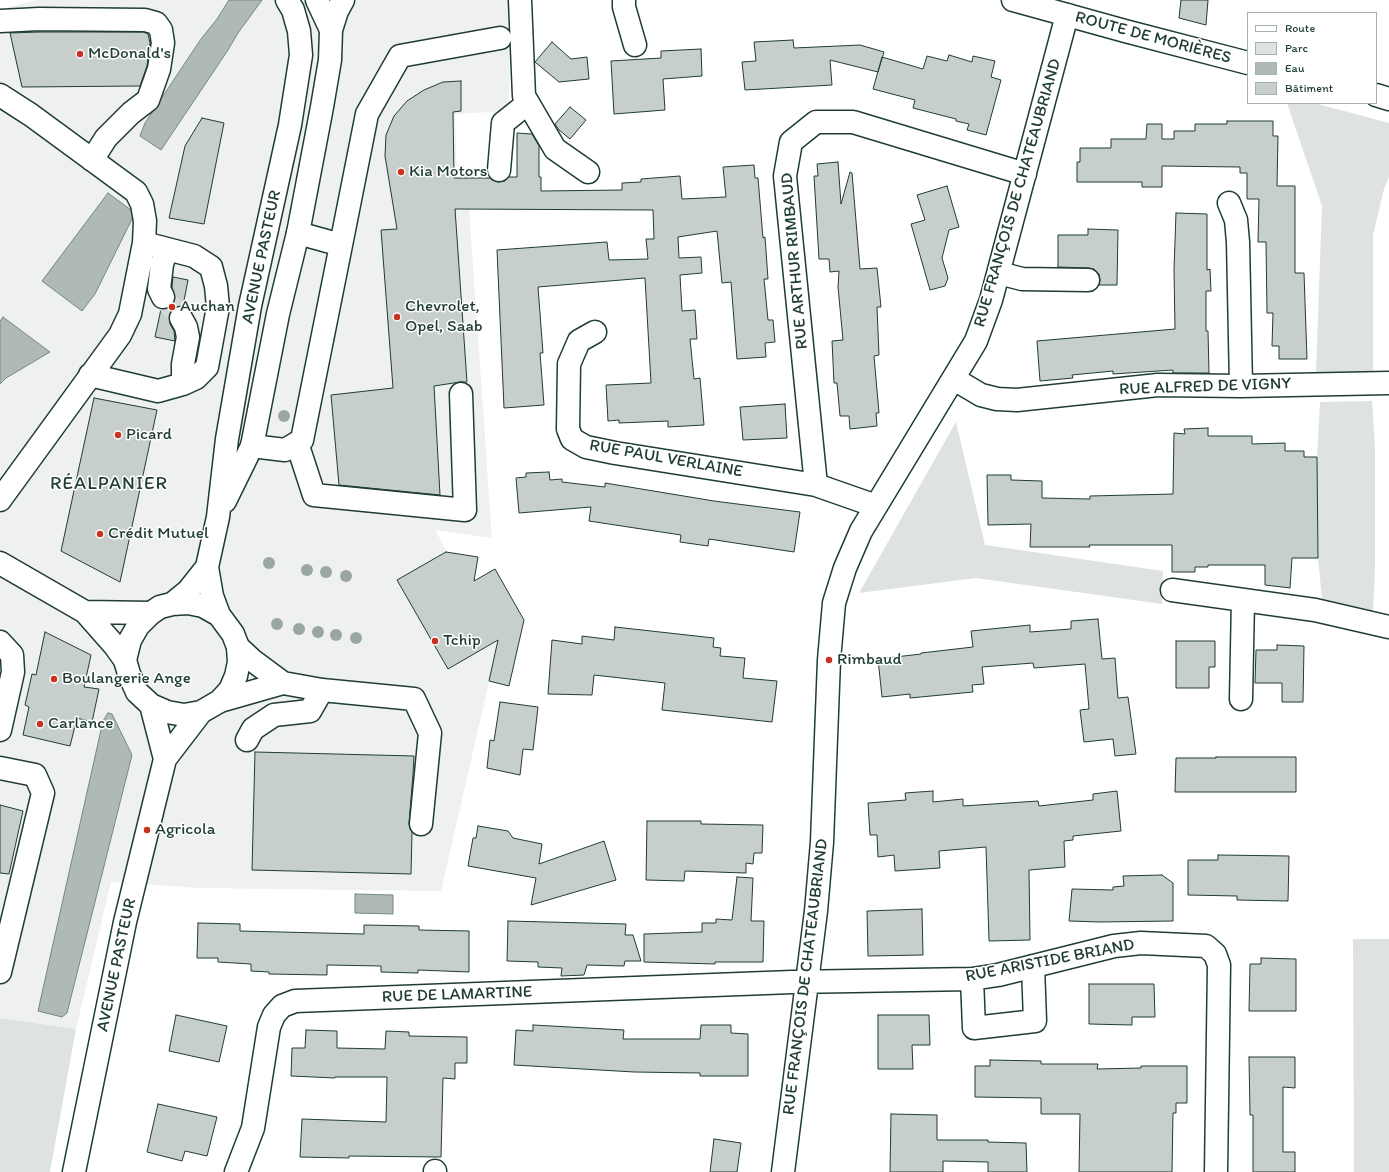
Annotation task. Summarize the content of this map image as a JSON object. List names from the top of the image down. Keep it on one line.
{"streets":{"street":["ROUTE DE MORIÈRES","RUE FRANÇOIS DE CHATEAUBRIAND","AVENUE PASTEUR","RUE ARTHUR RIMBAUD","RUE ALFRED DE VIGNY","RUE PAUL VERLAINE","RUE ARISTIDE BRIAND","RUE DE LAMARTINE"]},"crossings":[["ROUTE DE MORIÈRES","RUE FRANÇOIS DE CHATEAUBRIAND"],["RUE FRANÇOIS DE CHATEAUBRIAND","RUE ARTHUR RIMBAUD"],["RUE FRANÇOIS DE CHATEAUBRIAND","RUE ALFRED DE VIGNY"],["RUE FRANÇOIS DE CHATEAUBRIAND","RUE PAUL VERLAINE"],["RUE FRANÇOIS DE CHATEAUBRIAND","RUE ARISTIDE BRIAND"],["RUE FRANÇOIS DE CHATEAUBRIAND","RUE DE LAMARTINE"],["RUE ARTHUR RIMBAUD","RUE PAUL VERLAINE"],["RUE ARISTIDE BRIAND","RUE DE LAMARTINE"]],"districts":["RÉALPANIER"],"places":["McDonald's","Kia Motors","Auchan","Chevrolet, Opel, Saab","Picard","Crédit Mutuel","Tchip","Rimbaud","Boulangerie Ange","Carlance","Agricola"],"legend":["Route","Parc","Eau","Bâtiment"]}
